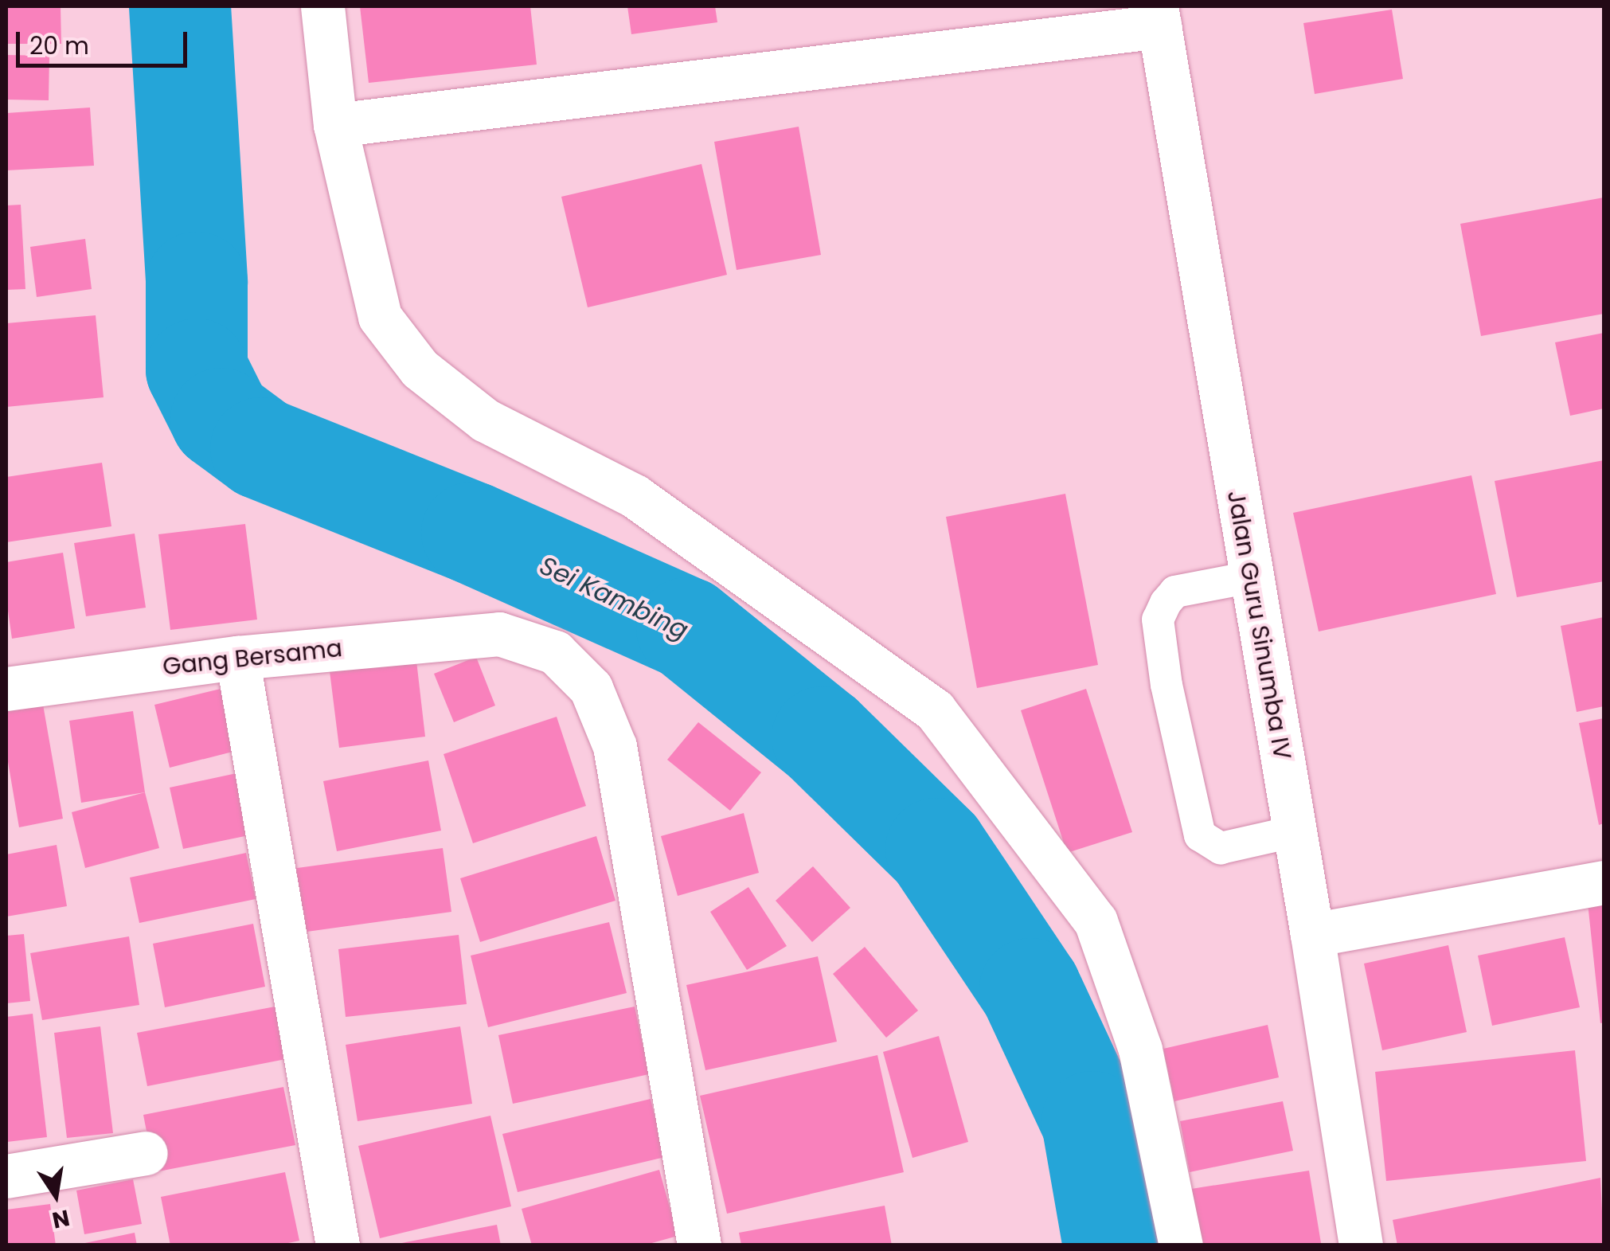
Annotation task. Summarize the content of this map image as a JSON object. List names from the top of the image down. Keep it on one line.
{"streets":{"street":["Jalan Guru Sinumba IV","Gang Bersama"]},"water":["Sei Kambing"],"scale_bar":"20 m","north":"bottom"}
